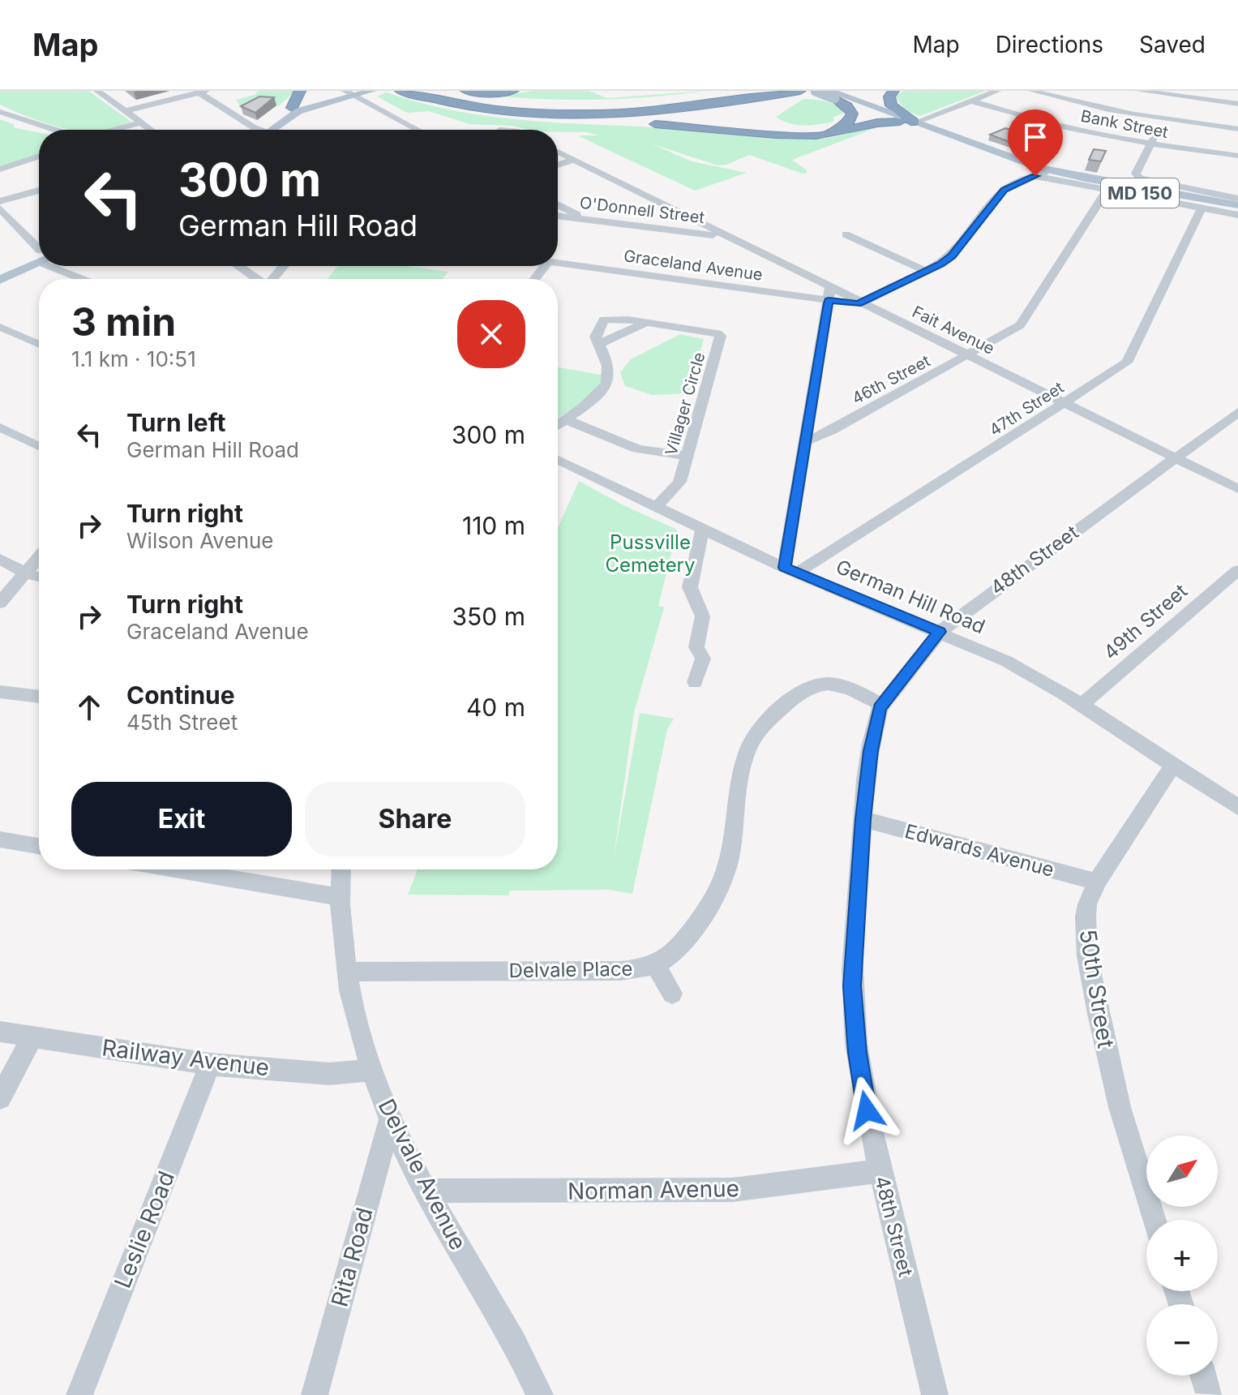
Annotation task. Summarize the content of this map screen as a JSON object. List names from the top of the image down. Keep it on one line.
{"streets":{"main road":["MD 150"],"street":["Bank Street","O'Donnell Street","Graceland Avenue","Fait Avenue","46th Street","Villager Circle","47th Street","48th Street","German Hill Road","49th Street","Edwards Avenue","Delvale Place","50th Street","Railway Avenue","Delvale Avenue","Norman Avenue","Leslie Road","Rita Road"]},"crossings":[["MD 150","46th Street"],["O'Donnell Street","Fait Avenue"],["Graceland Avenue","Fait Avenue"],["Fait Avenue","46th Street"],["Fait Avenue","47th Street"],["Fait Avenue","48th Street"],["Villager Circle","German Hill Road"],["47th Street","German Hill Road"],["48th Street","German Hill Road"],["48th Street","Edwards Avenue"],["48th Street","Delvale Place"],["48th Street","Norman Avenue"],["German Hill Road","49th Street"],["German Hill Road","50th Street"],["Edwards Avenue","50th Street"],["Delvale Place","Delvale Avenue"],["Railway Avenue","Delvale Avenue"],["Railway Avenue","Leslie Road"],["Delvale Avenue","Norman Avenue"],["Delvale Avenue","Rita Road"]],"parks":["Pussville Cemetery"],"north":"top right","page":{"header":"Map","nav":["Map","Directions","Saved"],"turn":["300 m","German Hill Road"],"heading":["3 min","1.1 km · 10:51"],"list":[{"name":"Turn left","note":"German Hill Road","value":"300 m"},{"name":"Turn right","note":"Wilson Avenue","value":"110 m"},{"name":"Turn right","note":"Graceland Avenue","value":"350 m"},{"name":"Continue","note":"45th Street","value":"40 m"}],"buttons":["Exit","Share"],"map_buttons":["+","−"]}}
